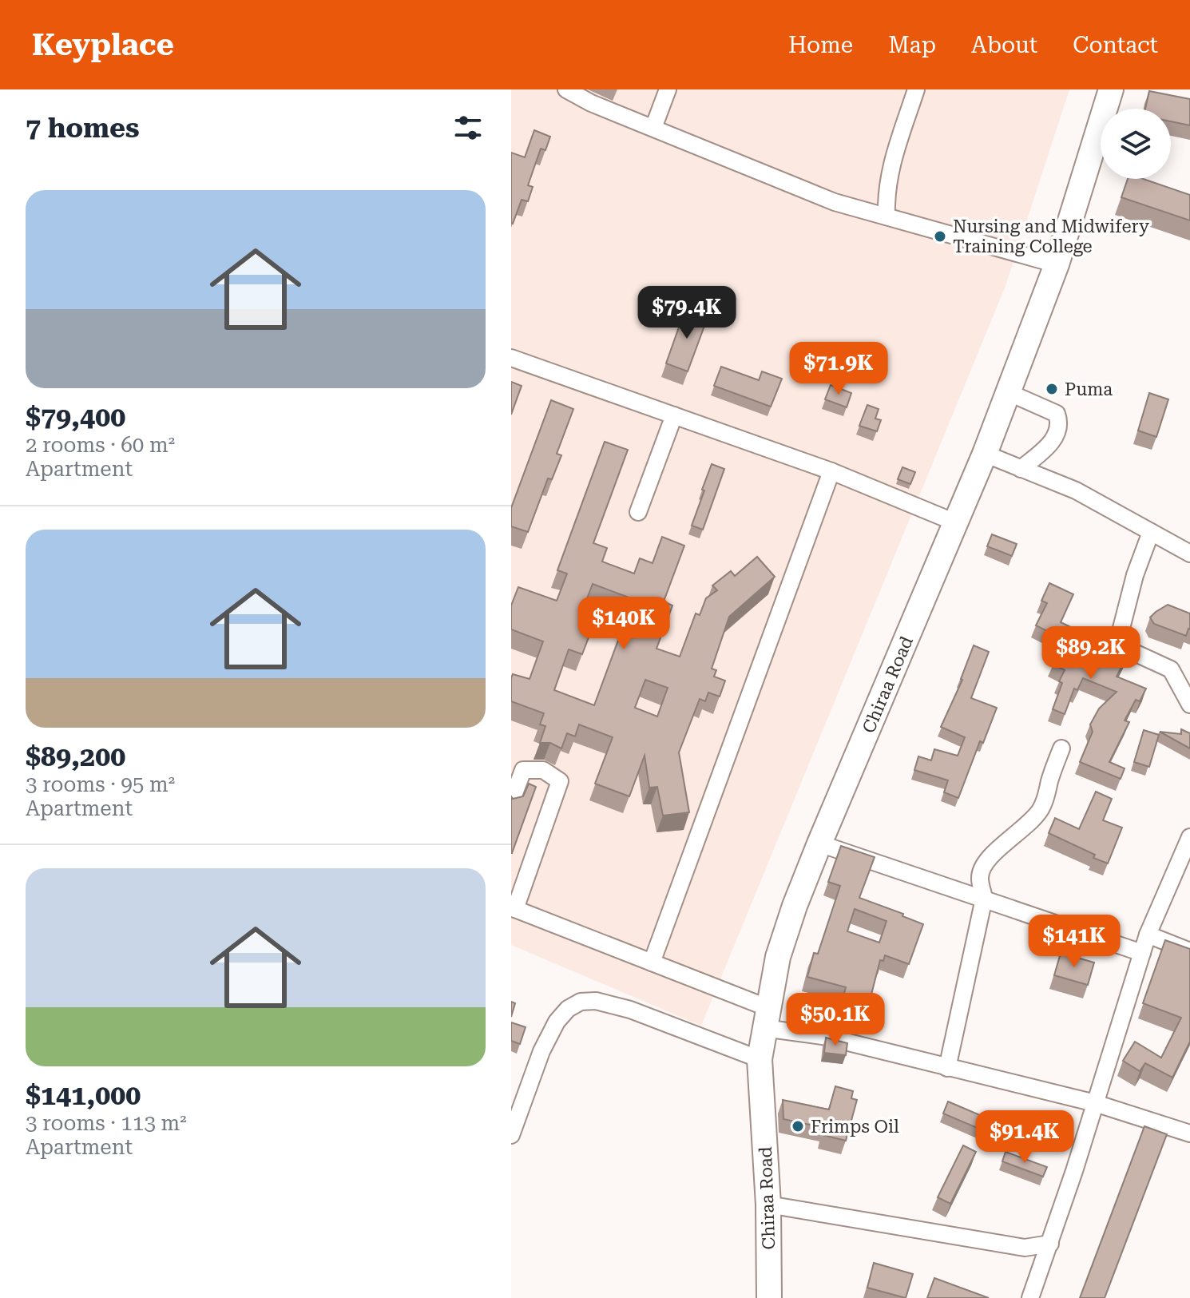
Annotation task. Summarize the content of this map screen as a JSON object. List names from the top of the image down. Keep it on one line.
{"streets":{"highway":["Chiraa Road"]},"places":["Nursing and Midwifery Training College","Puma","Frimps Oil"],"page":{"header":"Keyplace","nav":["Home","Map","About","Contact"],"heading":"7 homes","list":[{"name":"$79,400","note":"2 rooms · 60 m² · Apartment"},{"name":"$89,200","note":"3 rooms · 95 m² · Apartment"},{"name":"$141,000","note":"3 rooms · 113 m² · Apartment"}],"price":["$79.4K","$71.9K","$140K","$89.2K","$141K","$50.1K","$91.4K"]}}
